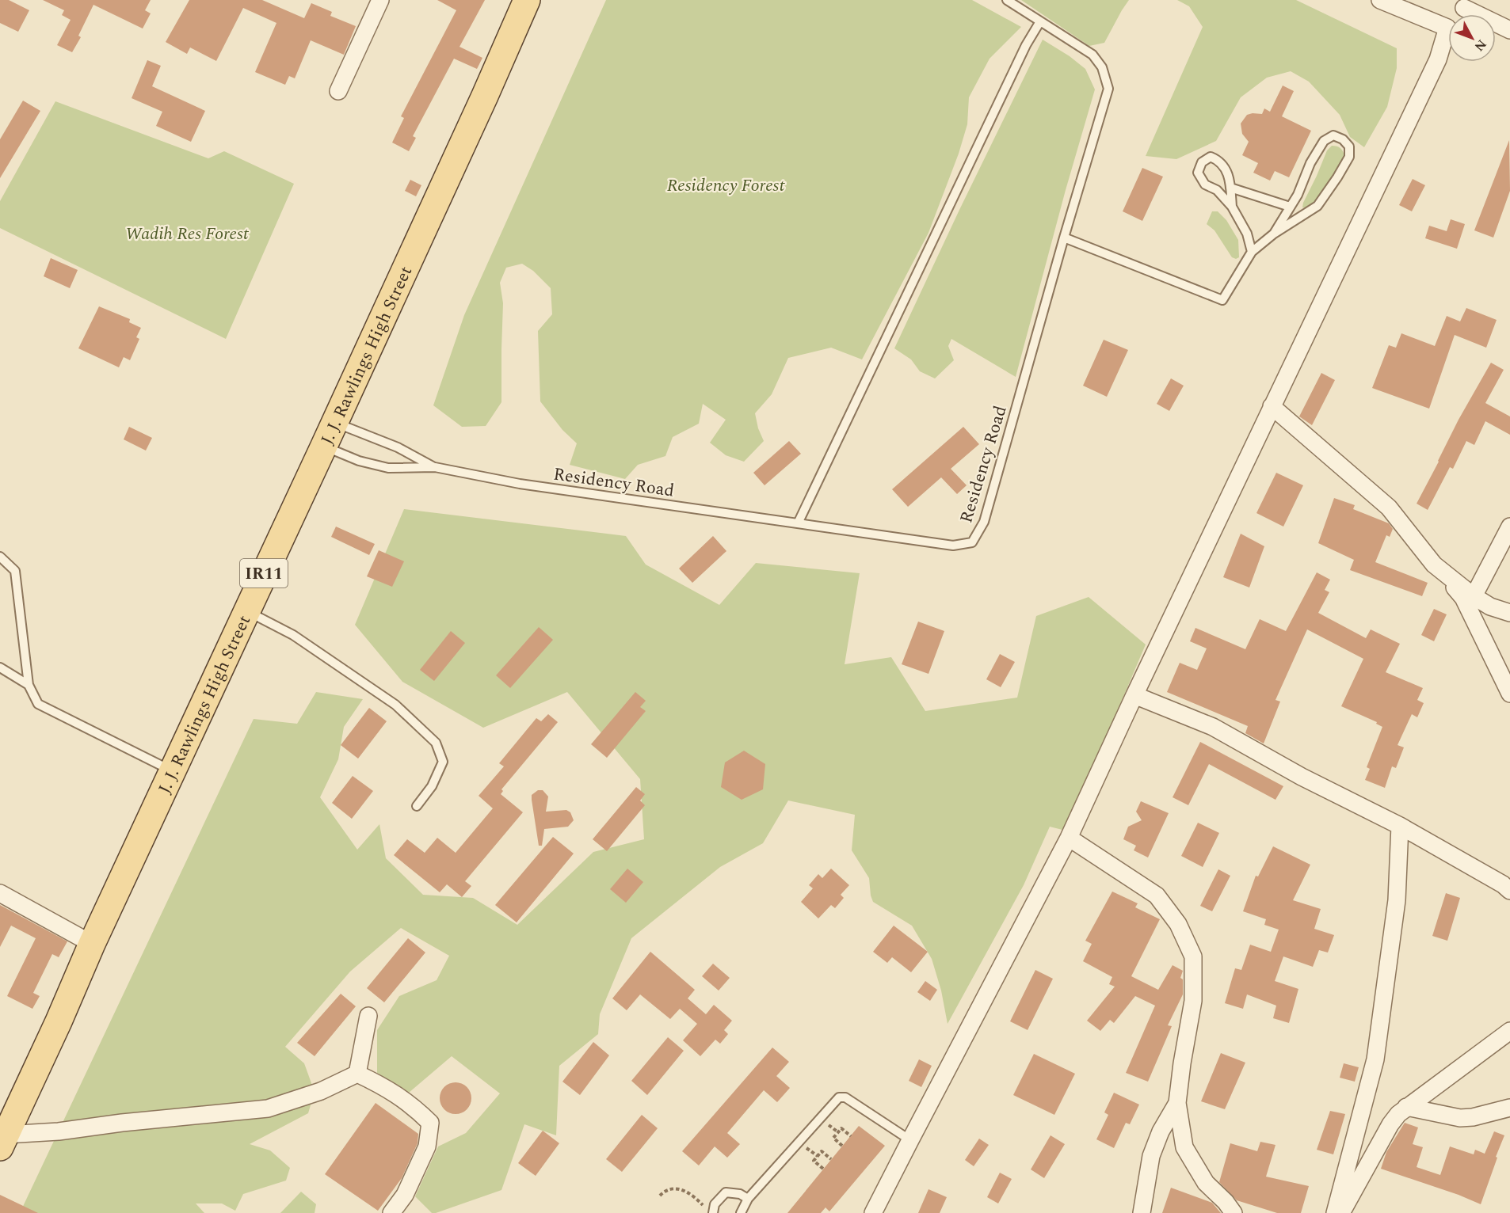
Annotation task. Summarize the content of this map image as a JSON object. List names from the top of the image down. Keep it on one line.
{"streets":{"main road":["J. J. Rawlings High Street","IR11"],"lane":["Residency Road"]},"crossings":[["J. J. Rawlings High Street","Residency Road"]],"parks":["Residency Forest","Wadih Res Forest"],"north":"bottom right"}
